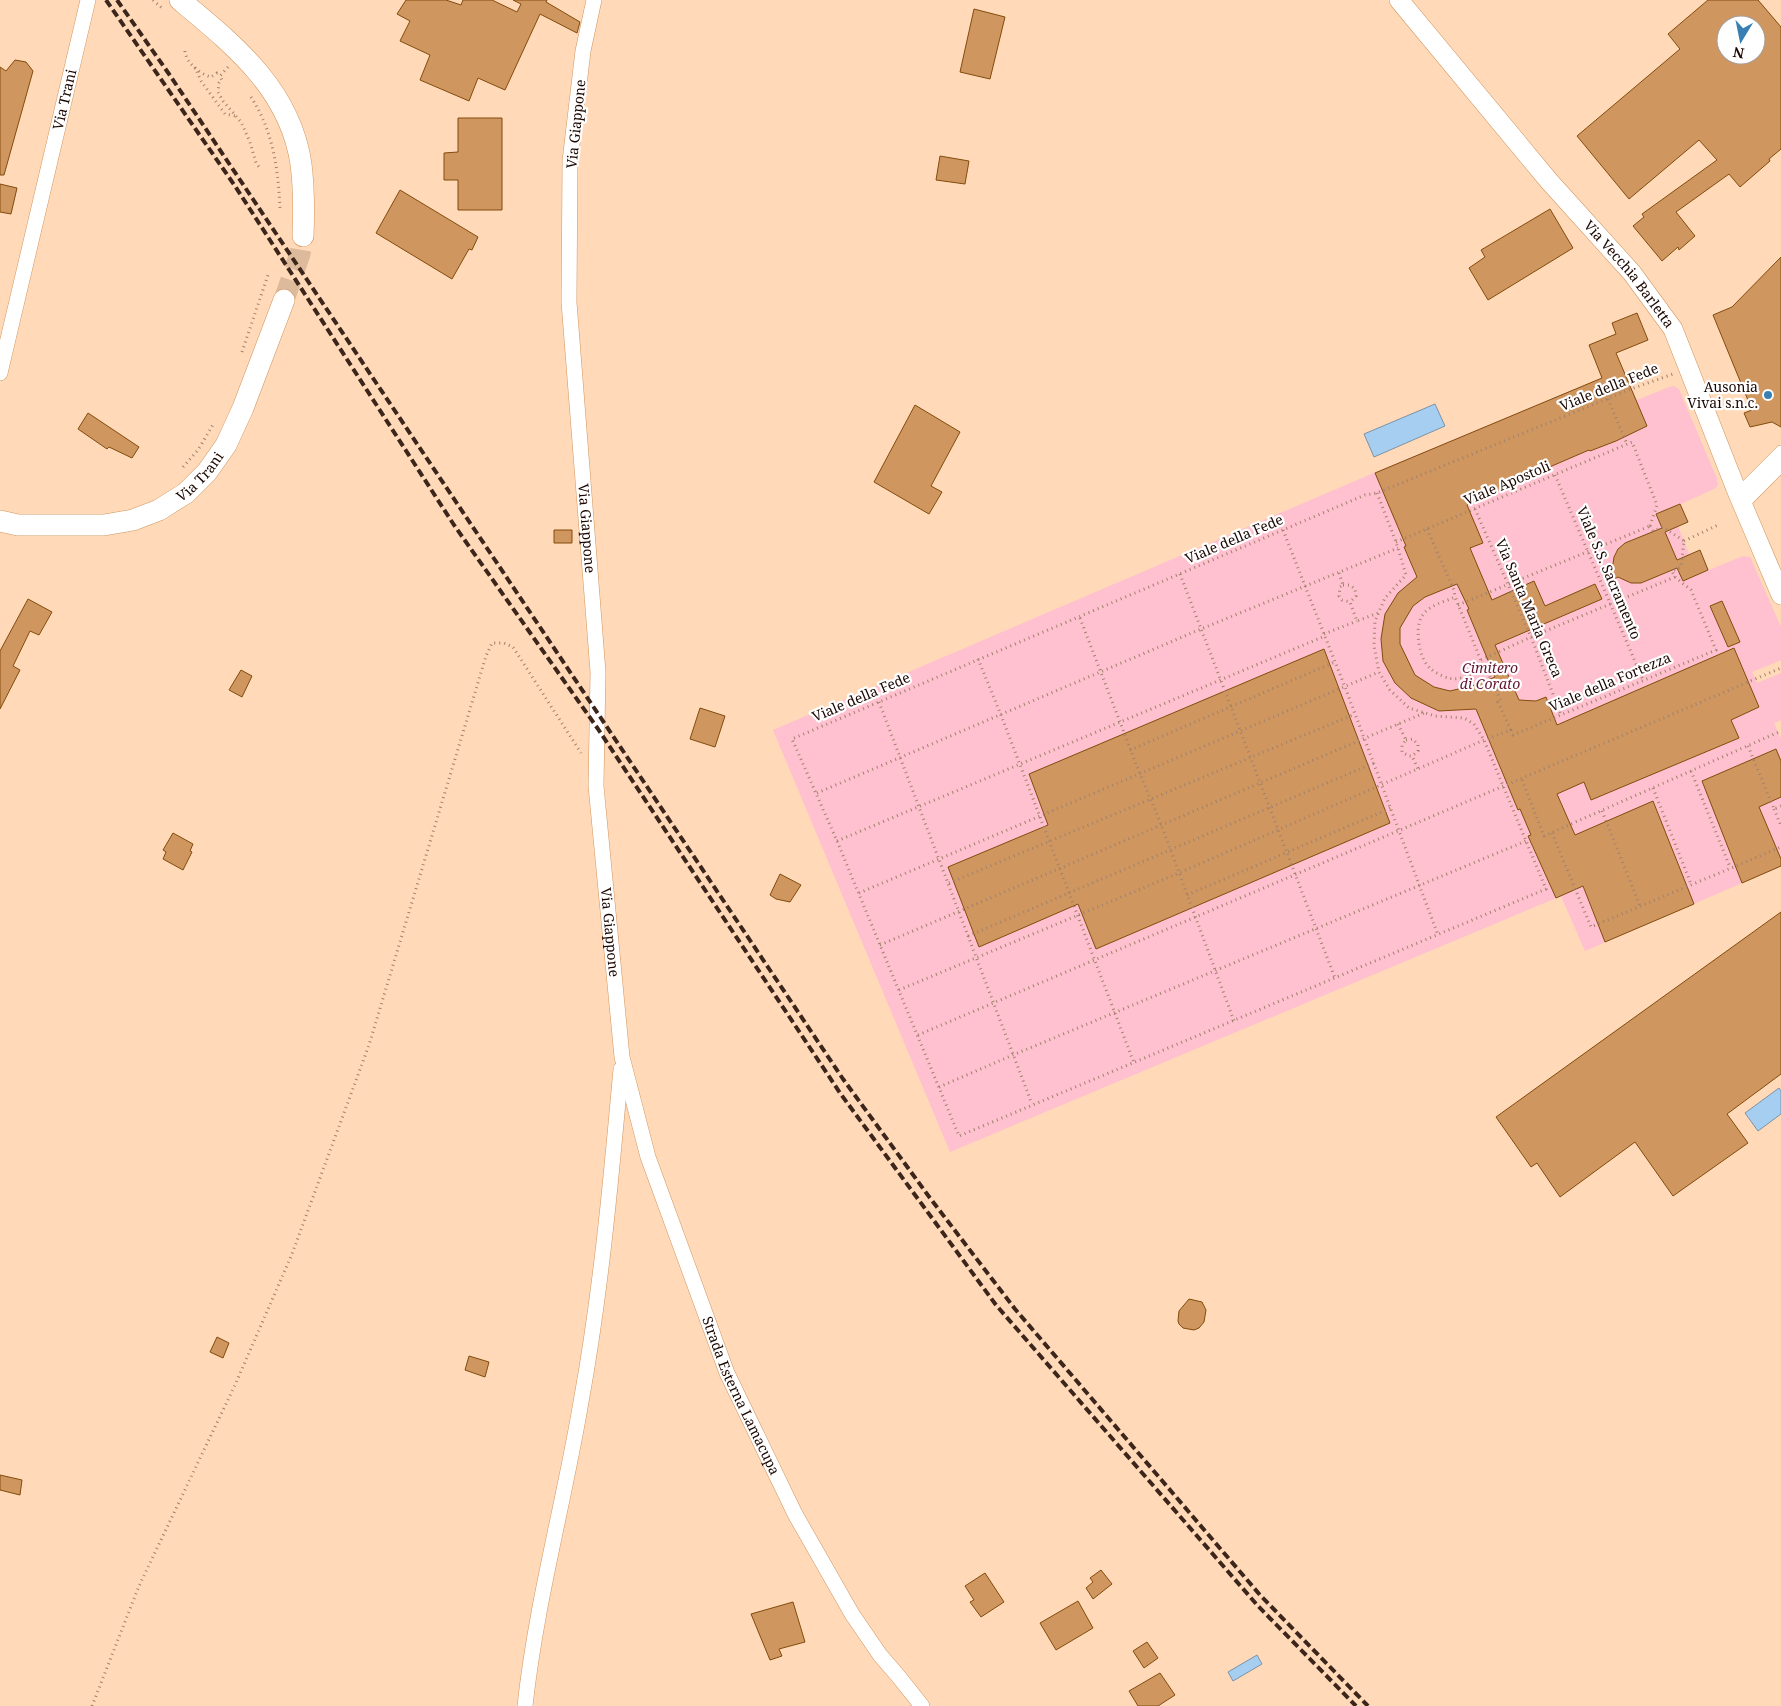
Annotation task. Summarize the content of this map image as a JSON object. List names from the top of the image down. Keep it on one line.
{"streets":{"main road":["Via Trani"],"street":["Via Giappone","Via Vecchia Barletta","Strada Esterna Lamacupa"],"path":["Viale della Fede","Viale Apostoli","Viale S.S. Sacramento","Via Santa Maria Greca","Viale della Fortezza"]},"crossings":[["Via Giappone","Strada Esterna Lamacupa"],["Via Vecchia Barletta","Viale della Fede"],["Viale Apostoli","Viale S.S. Sacramento"],["Viale Apostoli","Via Santa Maria Greca"],["Viale S.S. Sacramento","Viale della Fortezza"],["Via Santa Maria Greca","Viale della Fortezza"]],"parks":["Cimitero di Corato"],"places":["Ausonia Vivai s.n.c."],"north":"bottom"}
